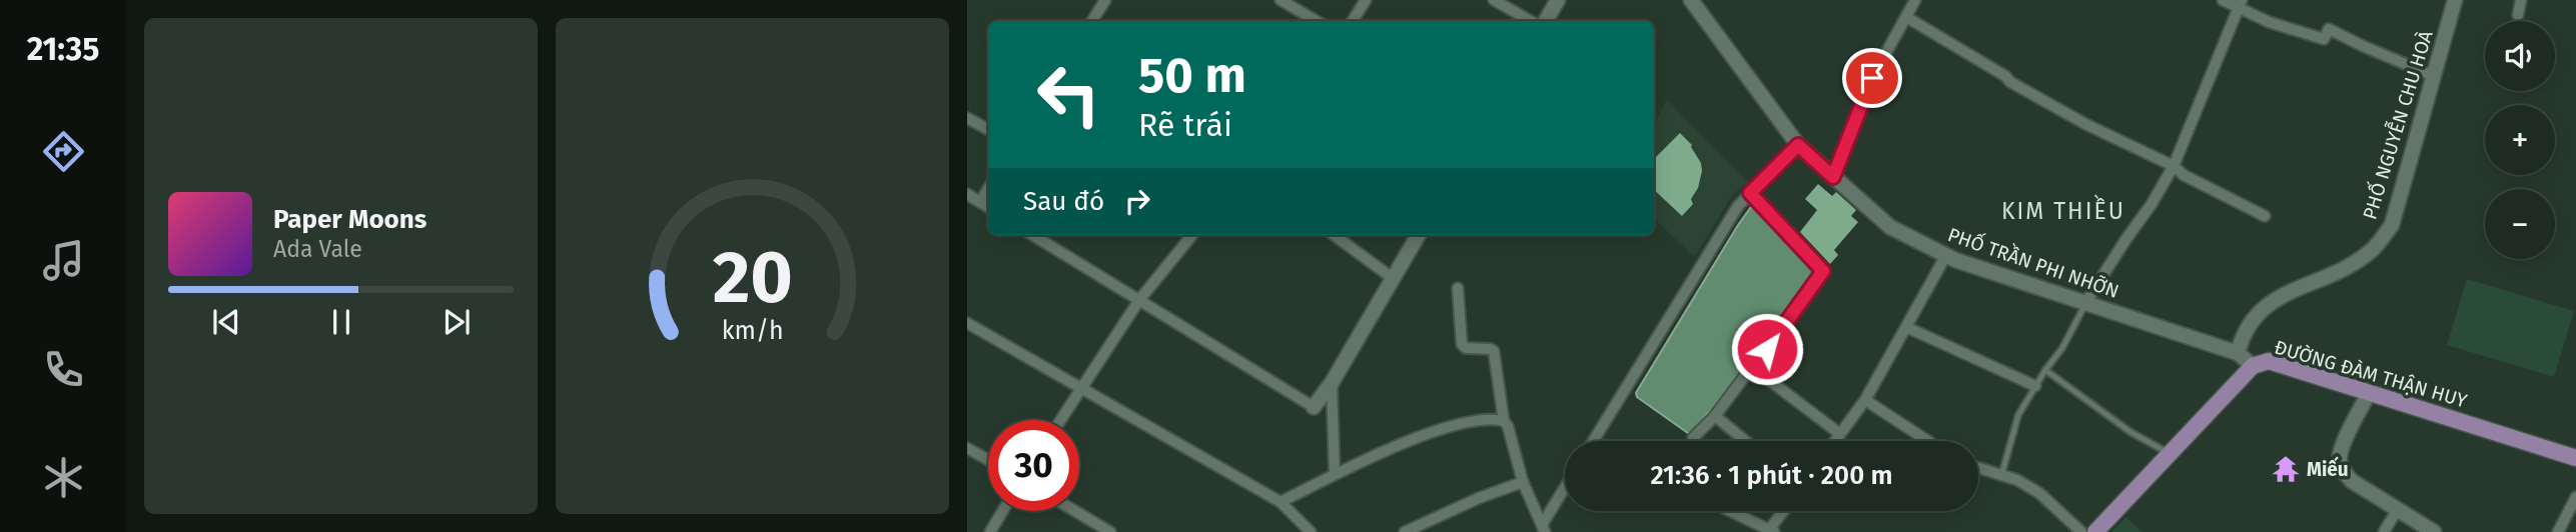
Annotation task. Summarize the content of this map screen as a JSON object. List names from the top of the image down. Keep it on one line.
{"streets":{"main road":["ĐƯỜNG ĐÀM THẬN HUY"],"street":["PHỐ NGUYỄN CHU HOÀ","PHỐ TRẦN PHI NHỠN"]},"crossings":[["PHỐ NGUYỄN CHU HOÀ","PHỐ TRẦN PHI NHỠN"],["PHỐ TRẦN PHI NHỠN","ĐƯỜNG ĐÀM THẬN HUY"]],"districts":["KIM THIỀU"],"places":{"temple":["Miếu"]},"page":{"tabs":"21:35","map_buttons":["+","−"],"turn":["50 m","Rẽ trái"],"then":"Sau đó","song":["Paper Moons","Ada Vale"],"limit":"30","trip":"21:36 · 1 phút · 200 m","gauge":["20","km/h"]}}
